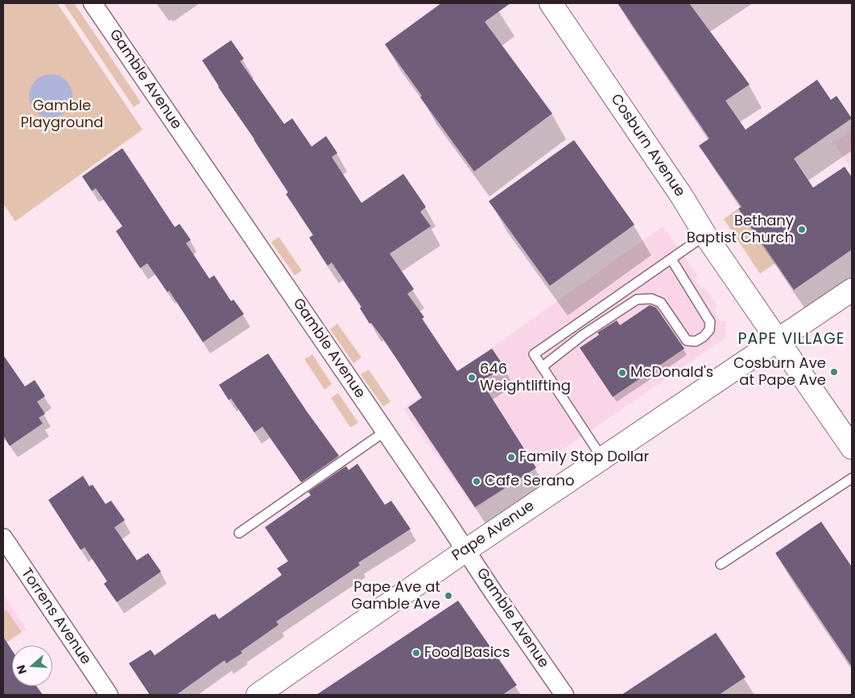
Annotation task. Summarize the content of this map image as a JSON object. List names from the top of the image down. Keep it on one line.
{"streets":{"main road":["Cosburn Avenue","Pape Avenue"],"street":["Gamble Avenue","Torrens Avenue"]},"crossings":[["Gamble Avenue","Pape Avenue"],["Cosburn Avenue","Pape Avenue"]],"districts":["PAPE VILLAGE"],"parks":["Gamble Playground"],"places":["Bethany Baptist Church","Cosburn Ave at Pape Ave","McDonald's","646 Weightlifting","Family Stop Dollar","Cafe Serano","Pape Ave at Gamble Ave","Food Basics"],"north":"left"}
